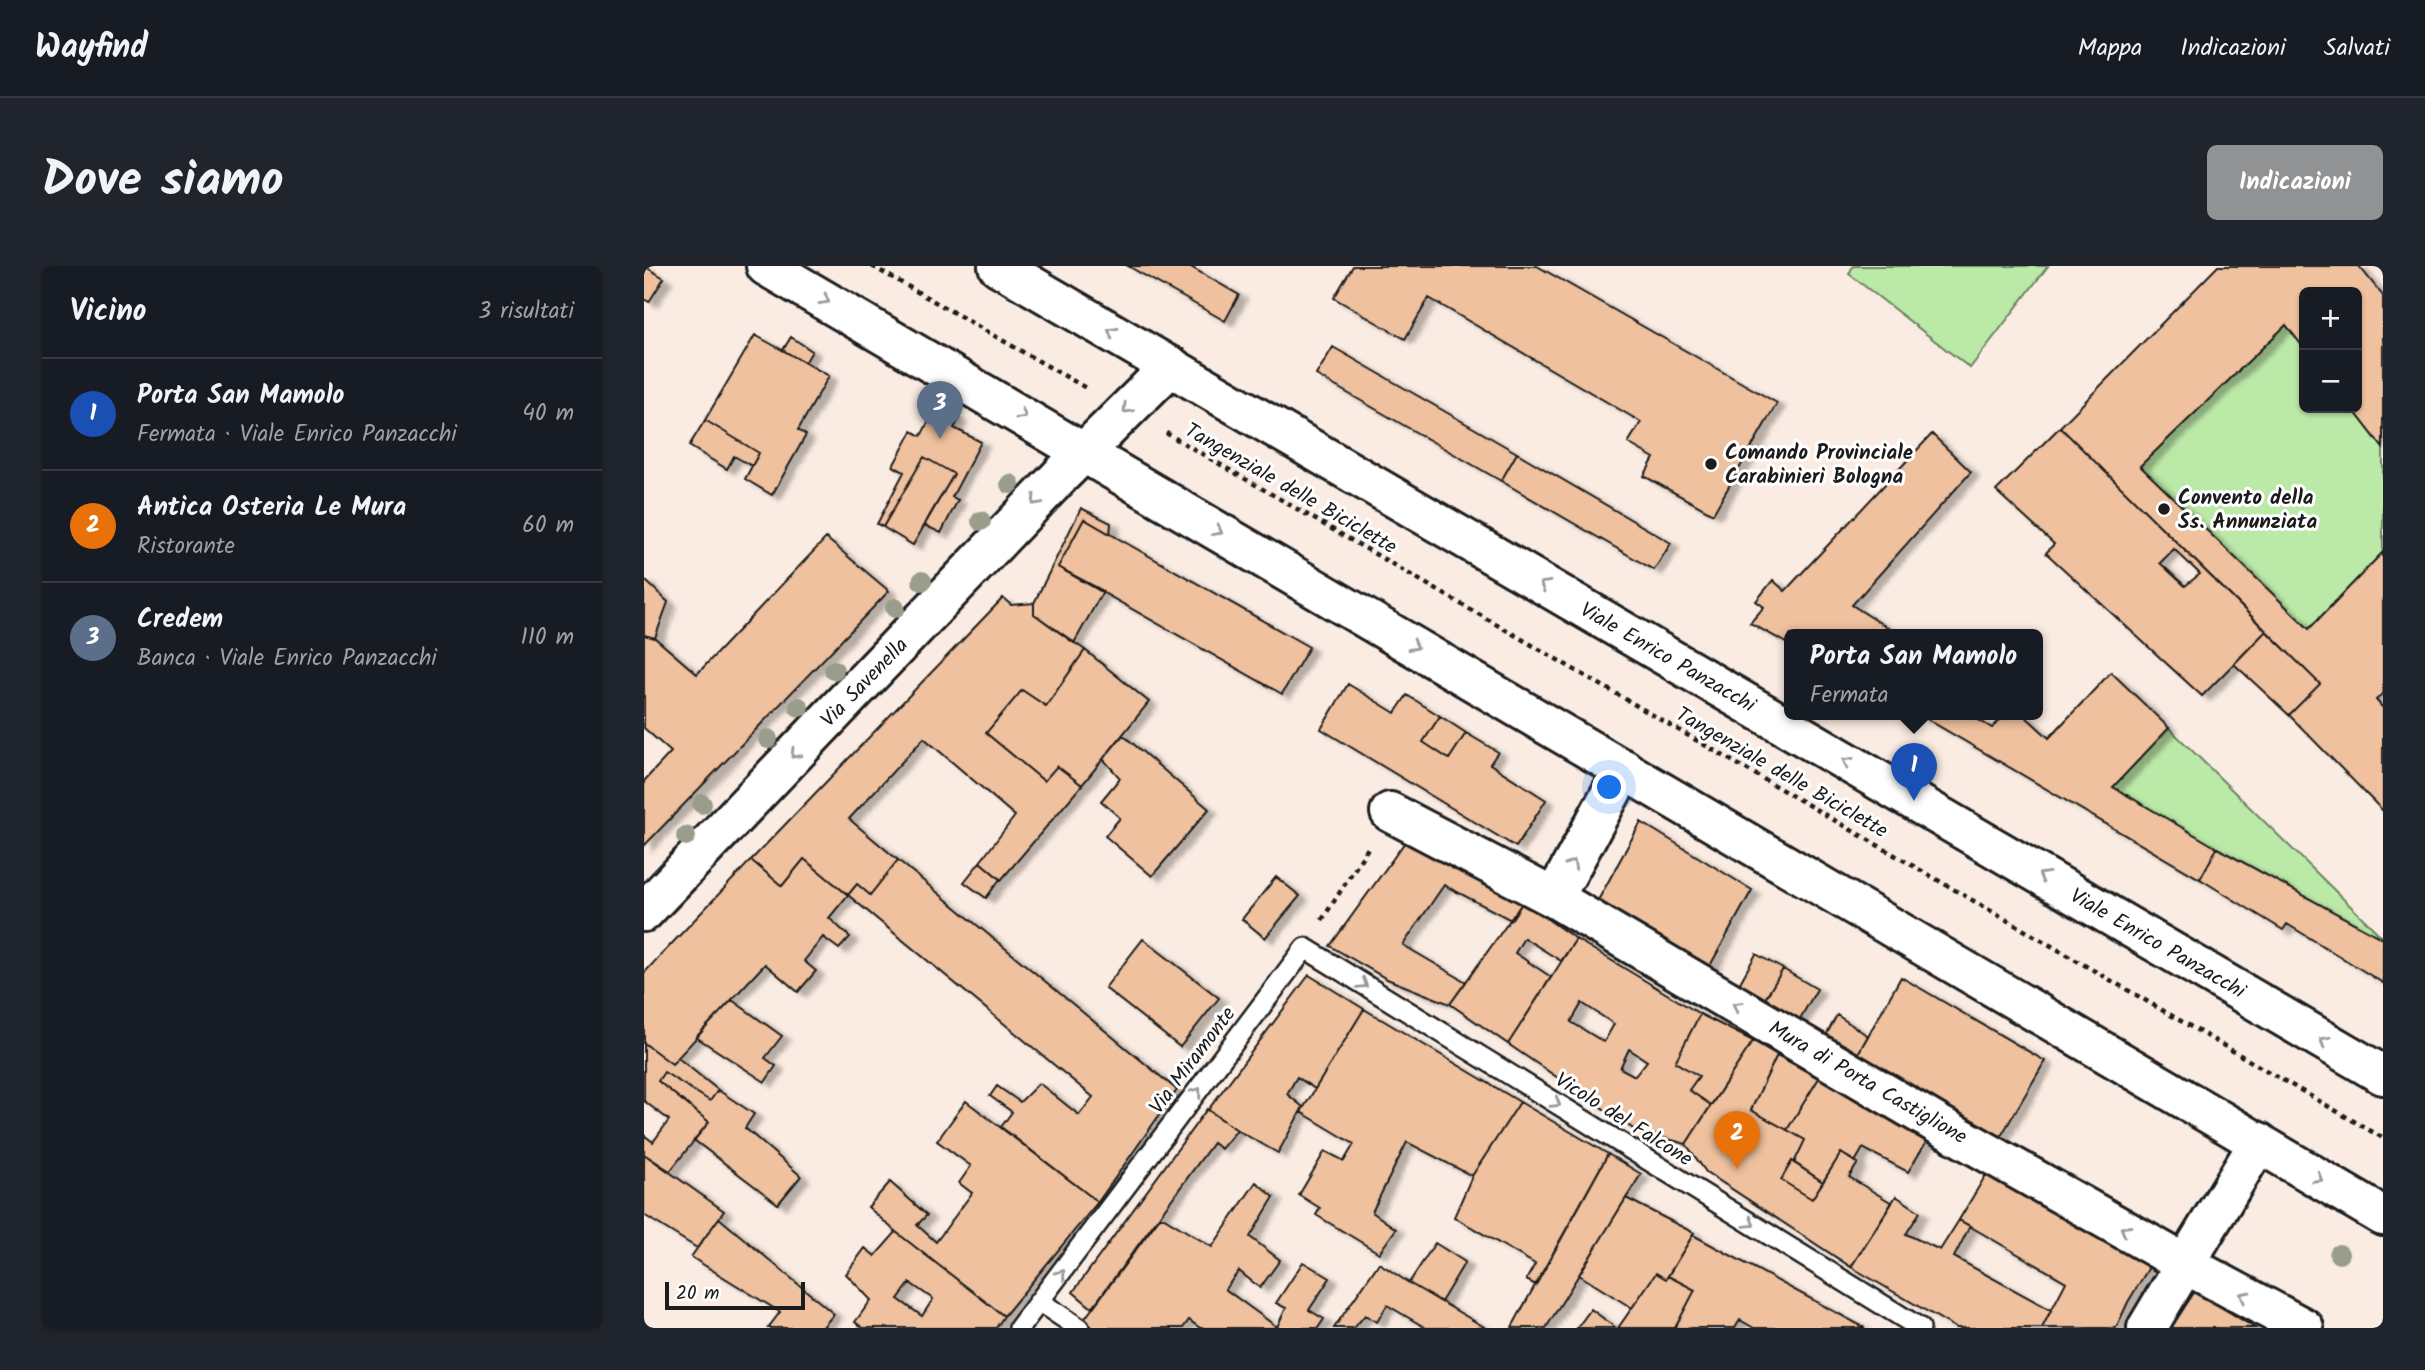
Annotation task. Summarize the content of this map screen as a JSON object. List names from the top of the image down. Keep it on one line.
{"streets":{"main road":["Viale Enrico Panzacchi","Via Savenella","Mura di Porta Castiglione"],"lane":["Via Miramonte","Vicolo del Falcone"],"path":["Tangenziale delle Biciclette"]},"crossings":[["Via Miramonte","Vicolo del Falcone"]],"one_way":["Via Savenella","Via Miramonte","Vicolo del Falcone"],"places":["Comando Provinciale Carabinieri Bologna","Convento della Ss. Annunziata"],"scale_bar":"20 m","page":{"header":"Wayfind","nav":["Mappa","Indicazioni","Salvati"],"title":"Dove siamo","buttons":"Indicazioni","heading":["Vicino","3 risultati"],"map_buttons":["+","−"],"list":[{"mark":"1","name":"Porta San Mamolo","note":"Fermata · Viale Enrico Panzacchi","value":"40 m"},{"mark":"2","name":"Antica Osteria Le Mura","note":"Ristorante","value":"60 m"},{"mark":"3","name":"Credem","note":"Banca · Viale Enrico Panzacchi","value":"110 m"}],"pins":["3","1","2"],"popup":["Porta San Mamolo","Fermata"],"scale":"20 m"}}
